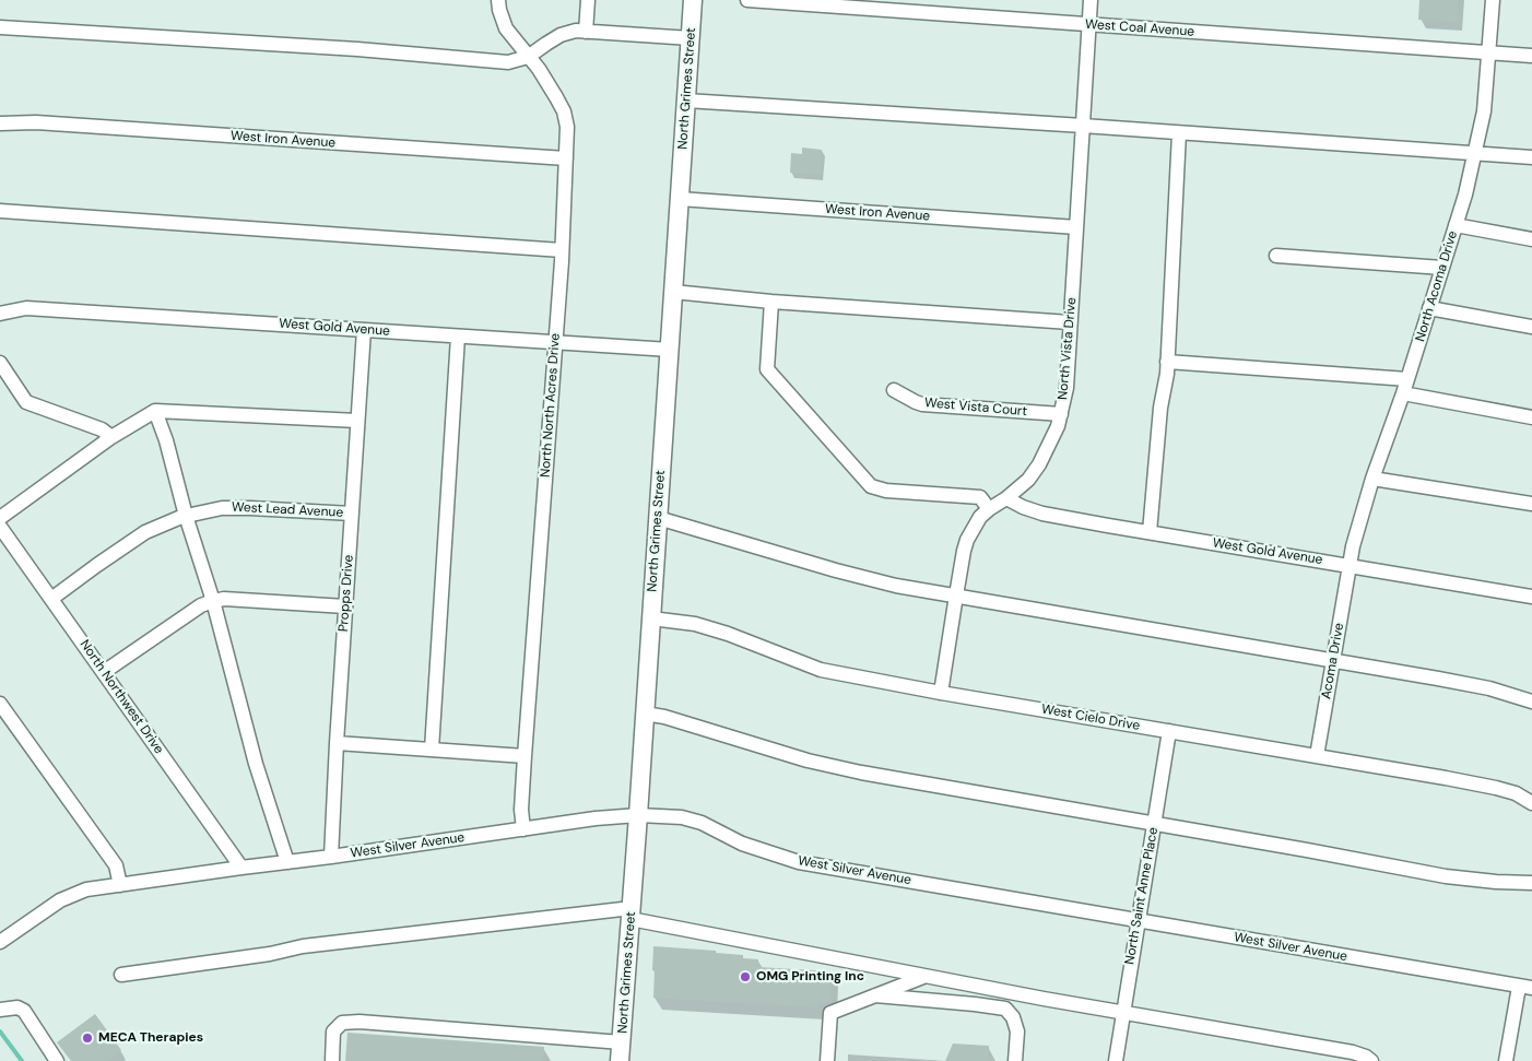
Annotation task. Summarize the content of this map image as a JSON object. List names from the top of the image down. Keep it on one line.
{"streets":{"main road":["North Grimes Street"],"street":["West Coal Avenue","West Iron Avenue","North Acoma Drive","West Gold Avenue","North Vista Drive","North North Acres Drive","West Vista Court","West Lead Avenue","Propps Drive","Acoma Drive","North Northwest Drive","West Cielo Drive","West Silver Avenue","North Saint Anne Place"]},"crossings":[["West Coal Avenue","North Acoma Drive"],["West Coal Avenue","North Vista Drive"],["North Grimes Street","West Iron Avenue"],["North Grimes Street","West Gold Avenue"],["North Grimes Street","West Cielo Drive"],["North Grimes Street","West Silver Avenue"],["West Iron Avenue","North Vista Drive"],["West Iron Avenue","North North Acres Drive"],["North Acoma Drive","West Gold Avenue"],["North Acoma Drive","Acoma Drive"],["West Gold Avenue","North Vista Drive"],["West Gold Avenue","North North Acres Drive"],["West Gold Avenue","Propps Drive"],["West Gold Avenue","Acoma Drive"],["North Vista Drive","West Vista Court"],["North Vista Drive","West Cielo Drive"],["North North Acres Drive","West Silver Avenue"],["West Lead Avenue","Propps Drive"],["West Lead Avenue","North Northwest Drive"],["Propps Drive","West Silver Avenue"],["Acoma Drive","West Cielo Drive"],["North Northwest Drive","West Silver Avenue"],["West Cielo Drive","North Saint Anne Place"],["West Silver Avenue","North Saint Anne Place"]],"places":["OMG Printing Inc","MECA Therapies"]}
